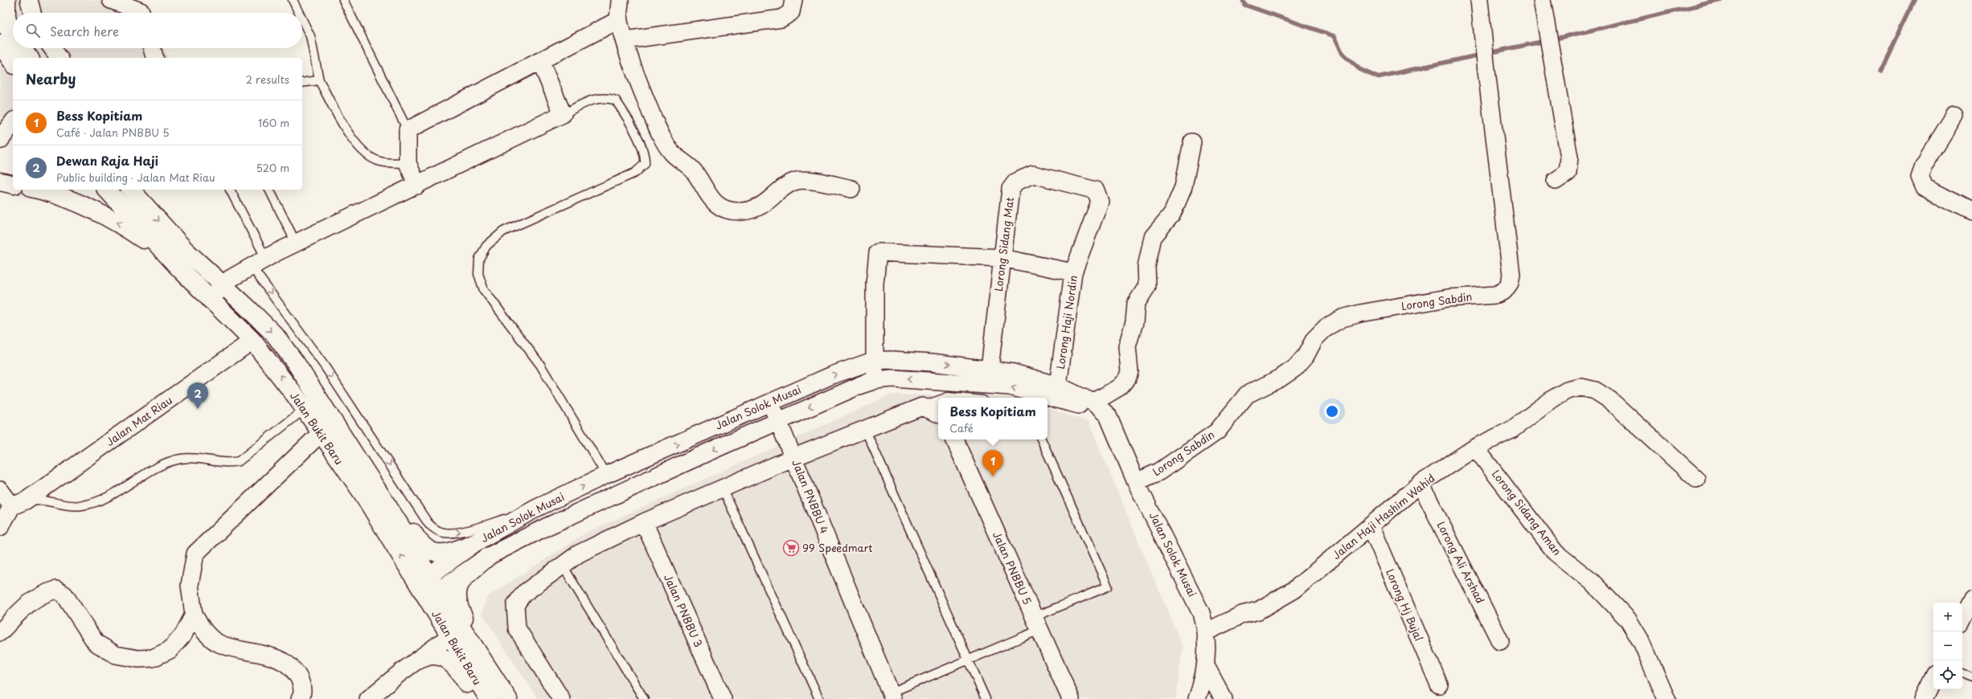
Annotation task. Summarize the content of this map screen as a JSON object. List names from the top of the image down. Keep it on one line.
{"streets":{"main road":["Jalan Bukit Baru"],"street":["Lorong Sidang Mat","Lorong Sabdin","Lorong Haji Nordin","Jalan Solok Musai","Jalan Mat Riau","Jalan PNBBU 4","Lorong Sidang Aman","Jalan Haji Hashim Wahid","Lorong Ali Arshad","Jalan PNBBU 5","Lorong Hj Bujal","Jalan PNBBU 3"]},"crossings":[["Lorong Sidang Mat","Lorong Haji Nordin"],["Lorong Sidang Mat","Jalan Solok Musai"],["Lorong Sabdin","Jalan Solok Musai"],["Lorong Haji Nordin","Jalan Solok Musai"],["Jalan Solok Musai","Jalan Bukit Baru"],["Jalan Solok Musai","Jalan PNBBU 4"],["Jalan Solok Musai","Jalan Haji Hashim Wahid"],["Jalan Mat Riau","Jalan Bukit Baru"],["Lorong Sidang Aman","Jalan Haji Hashim Wahid"],["Jalan Haji Hashim Wahid","Lorong Ali Arshad"],["Jalan Haji Hashim Wahid","Lorong Hj Bujal"]],"places":{"supermarket":["99 Speedmart"]},"page":{"search":"Search here","heading":["Nearby","2 results"],"list":[{"mark":"1","name":"Bess Kopitiam","note":"Café · Jalan PNBBU 5","value":"160 m"},{"mark":"2","name":"Dewan Raja Haji","note":"Public building · Jalan Mat Riau","value":"520 m"}],"pins":["2","1"],"popup":["Bess Kopitiam","Café"],"map_buttons":["+","−"]}}
